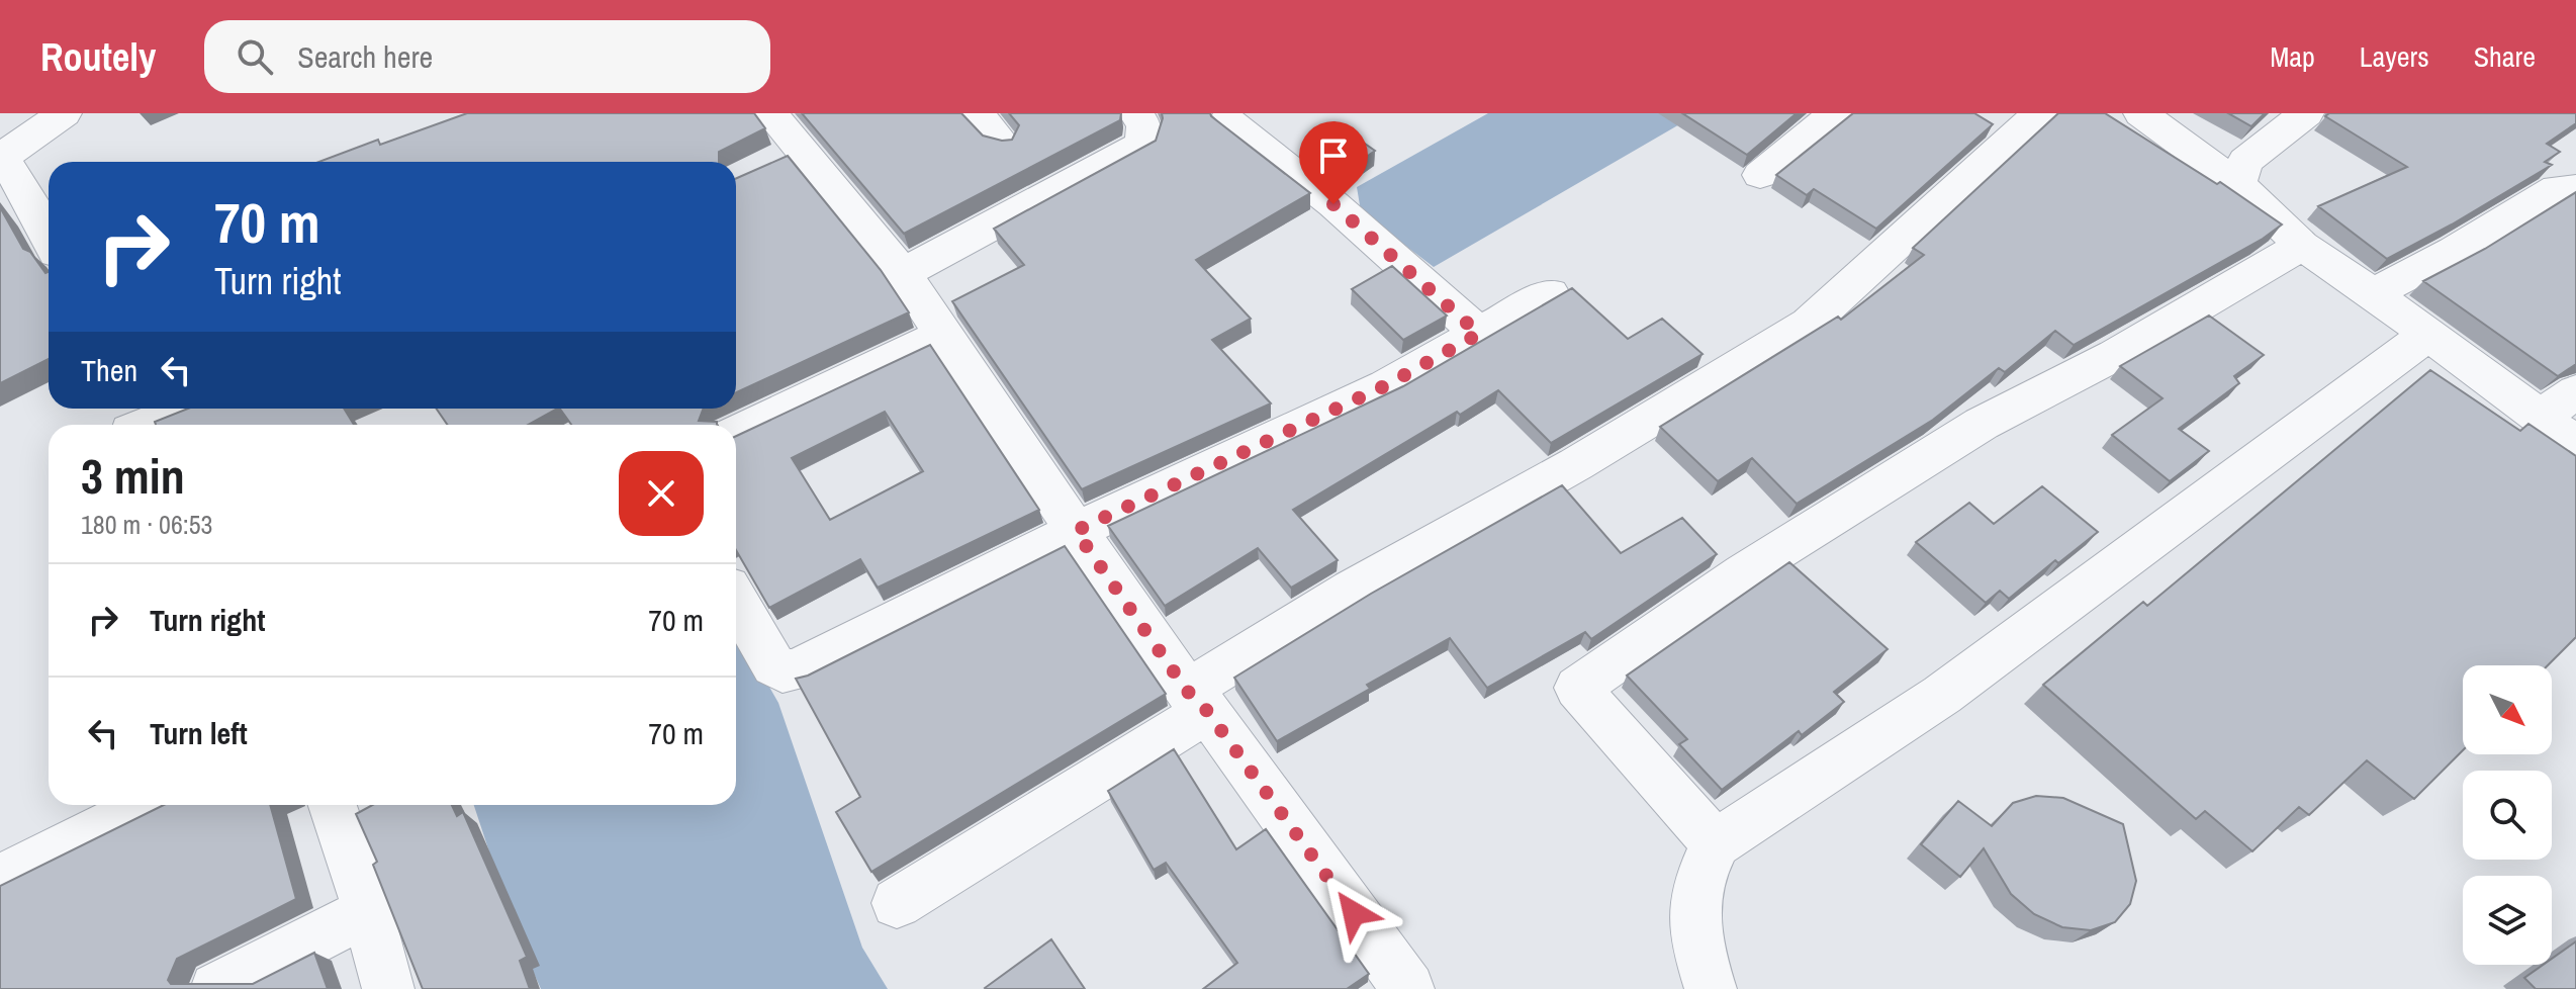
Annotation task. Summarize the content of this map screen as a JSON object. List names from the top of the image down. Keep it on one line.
{"north":"bottom right","page":{"header":"Routely","search":"Search here","nav":["Map","Layers","Share"],"turn":["70 m","Turn right"],"then":"Then","heading":["3 min","180 m · 06:53"],"list":[{"name":"Turn right","value":"70 m"},{"name":"Turn left","value":"70 m"}]}}
